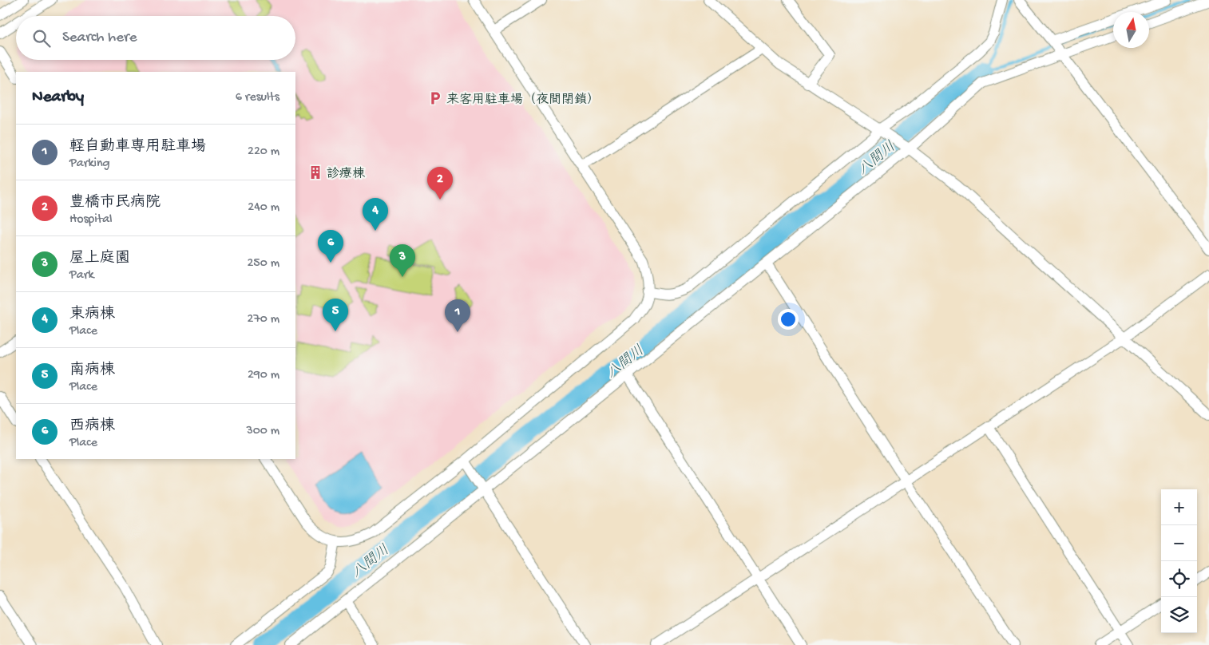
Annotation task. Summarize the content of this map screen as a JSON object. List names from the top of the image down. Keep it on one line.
{"water":["八間川"],"places":{"parking":["来客用駐車場（夜間閉鎖）"],"building":["診療棟"]},"north":"top","page":{"search":"Search here","heading":["Nearby","6 results"],"list":[{"mark":"1","name":"軽自動車専用駐車場","note":"Parking","value":"220 m"},{"mark":"2","name":"豊橋市民病院","note":"Hospital","value":"240 m"},{"mark":"3","name":"屋上庭園","note":"Park","value":"250 m"},{"mark":"4","name":"東病棟","note":"Place","value":"270 m"},{"mark":"5","name":"南病棟","note":"Place","value":"290 m"},{"mark":"6","name":"西病棟","note":"Place","value":"300 m"}],"pins":["2","4","6","3","5","1"],"map_buttons":["+","−"]}}
